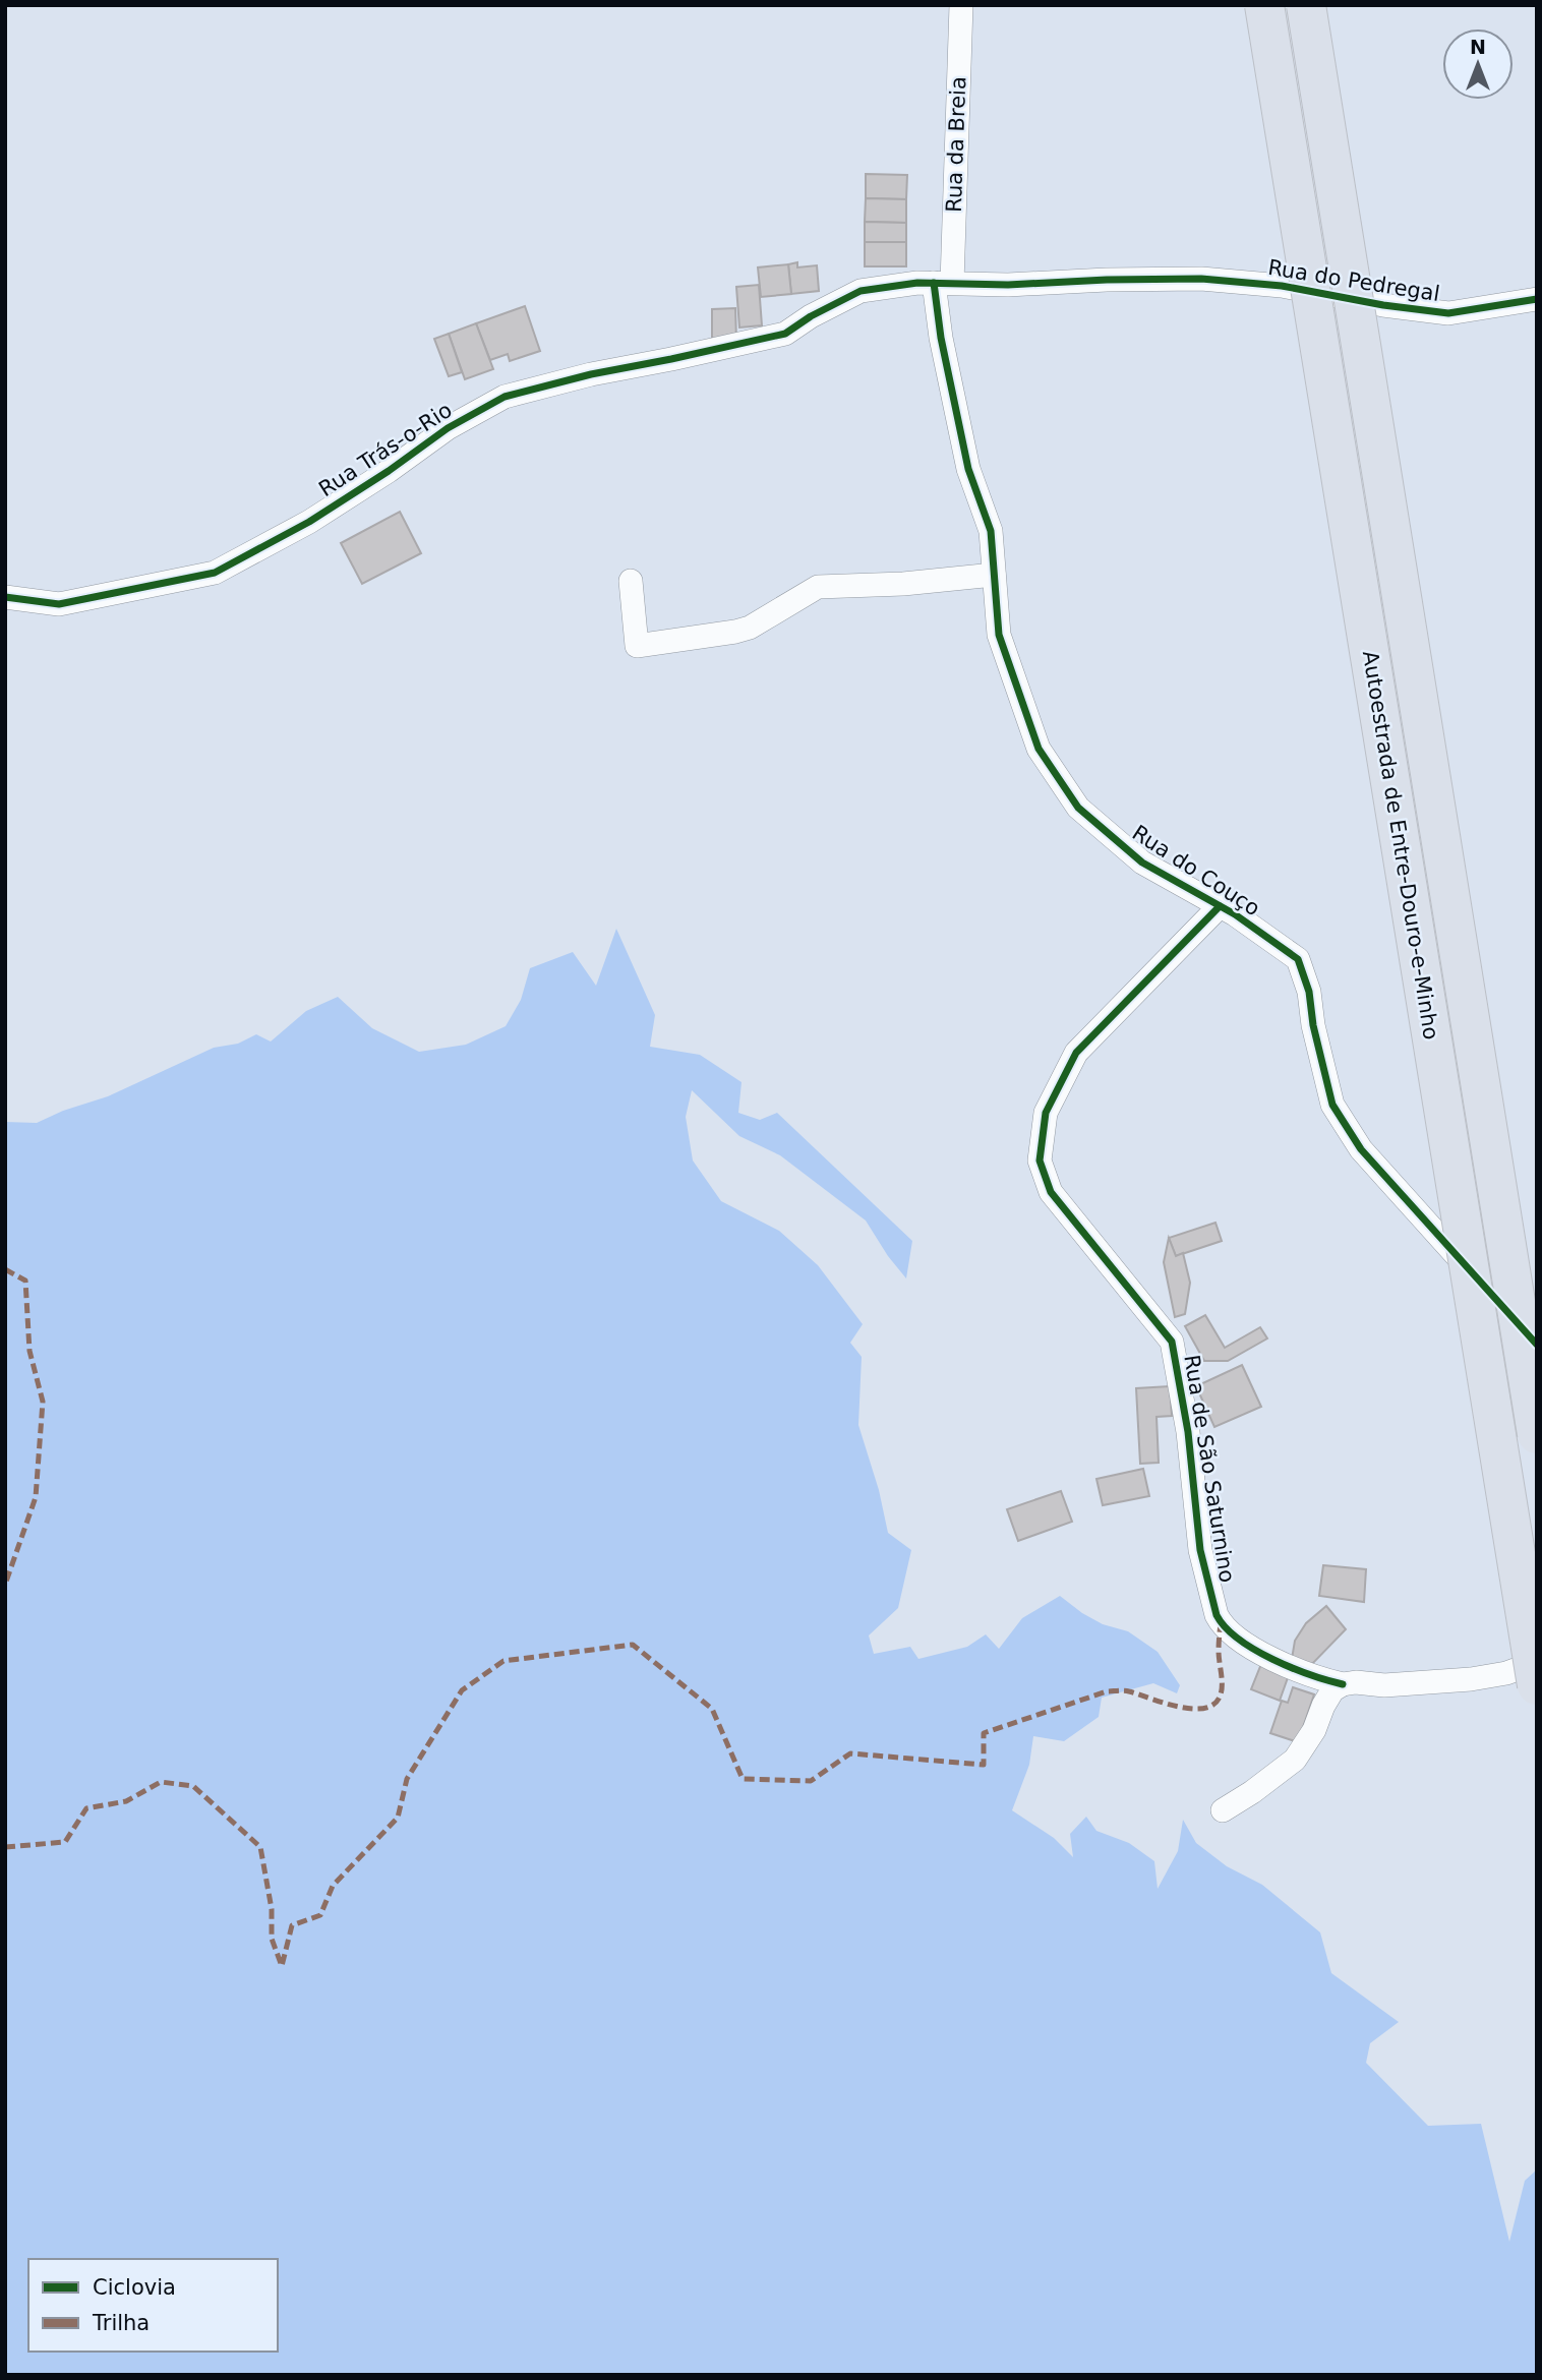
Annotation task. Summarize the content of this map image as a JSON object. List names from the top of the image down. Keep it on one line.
{"streets":{"highway":["Autoestrada de Entre-Douro-e-Minho"],"street":["Rua da Breia","Rua do Pedregal","Rua Trás-o-Rio","Rua do Couço","Rua de São Saturnino"]},"crossings":[["Rua da Breia","Rua do Pedregal"],["Rua da Breia","Rua Trás-o-Rio"],["Rua da Breia","Rua do Couço"],["Rua do Pedregal","Rua Trás-o-Rio"],["Rua do Pedregal","Rua do Couço"],["Rua Trás-o-Rio","Rua do Couço"],["Rua do Couço","Rua de São Saturnino"]],"legend":["Ciclovia","Trilha"],"north":"top"}
